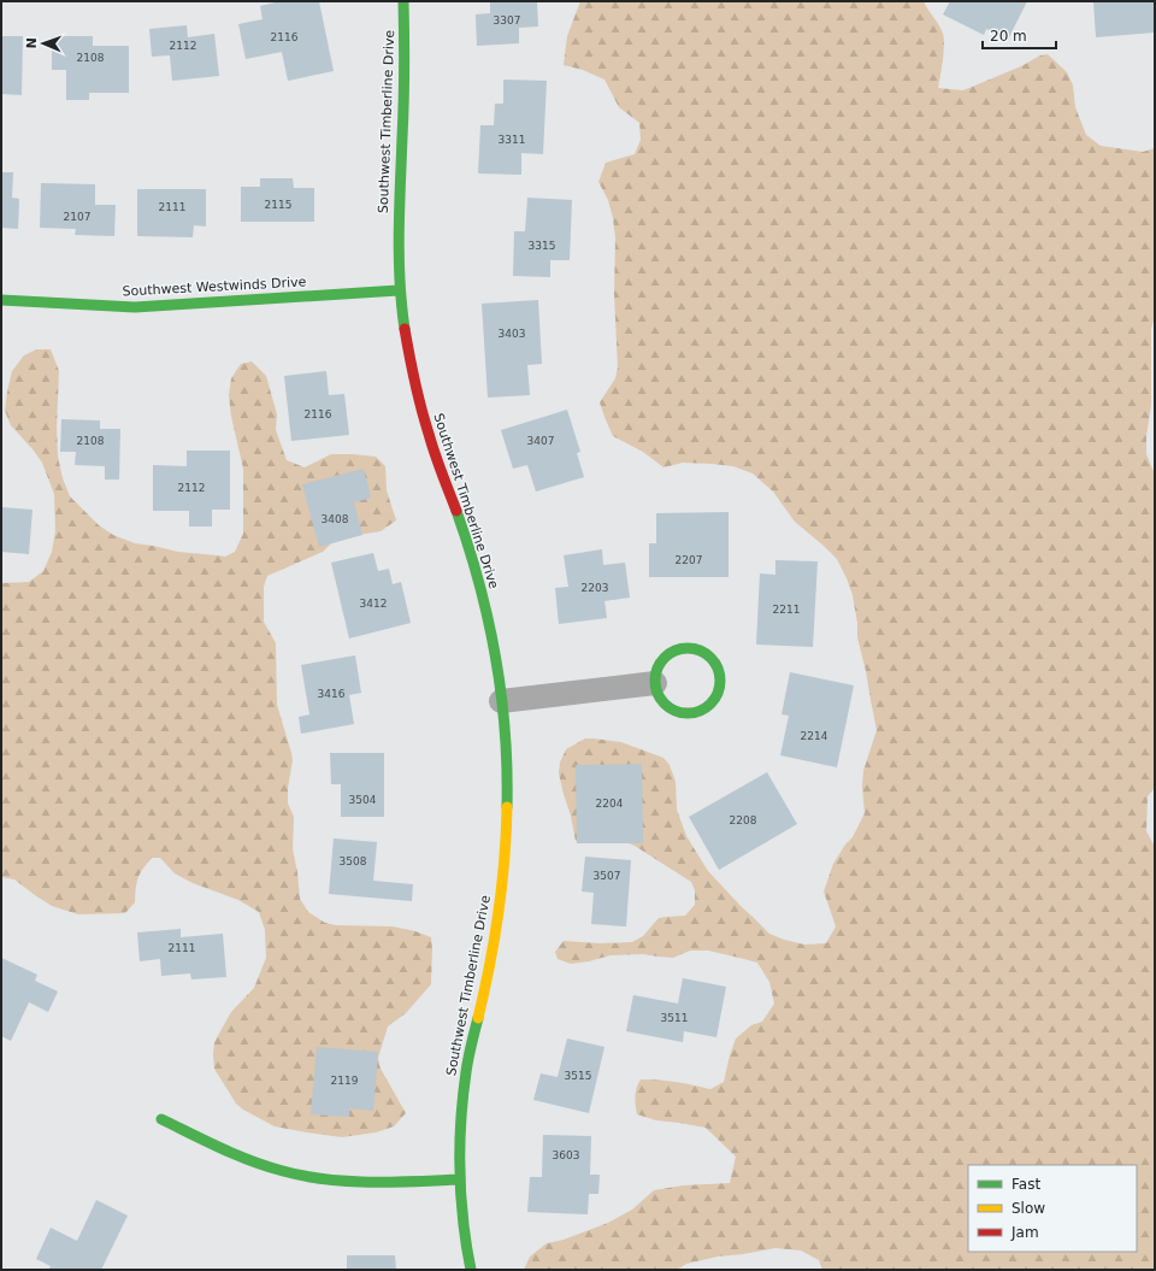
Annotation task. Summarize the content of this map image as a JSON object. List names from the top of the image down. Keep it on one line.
{"streets":{"street":["Southwest Timberline Drive","Southwest Westwinds Drive"]},"crossings":[["Southwest Timberline Drive","Southwest Westwinds Drive"]],"house_numbers":["3307","2116","2112","2108","3311","2115","2111","2107","3315","3403","2116","2108","3407","2112","3408","2207","2203","3412","2211","3416","2214","3504","2204","2208","3508","3507","2111","3511","3515","2119","3603"],"legend":["Fast","Slow","Jam"],"scale_bar":"20 m","north":"left"}
